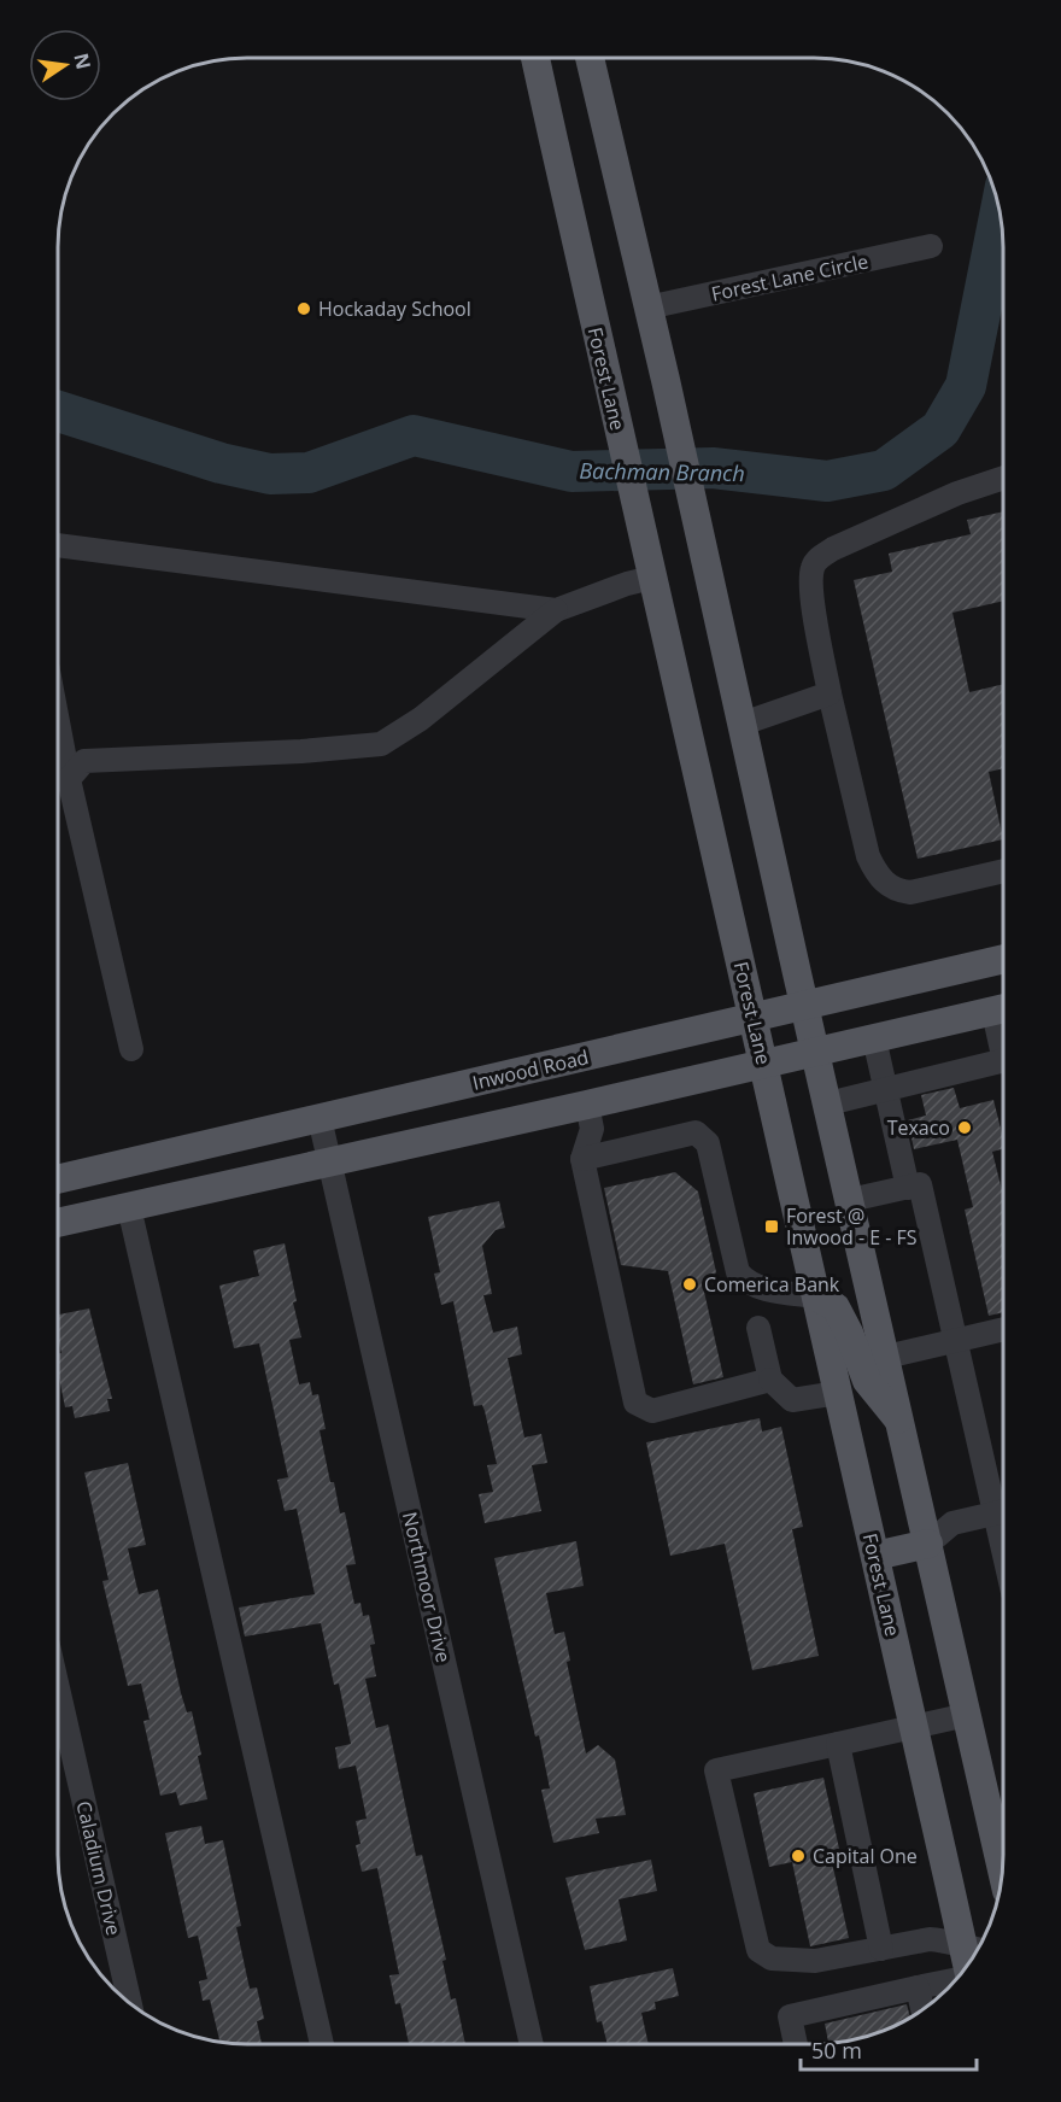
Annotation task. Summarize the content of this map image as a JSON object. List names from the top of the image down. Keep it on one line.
{"streets":{"main road":["Forest Lane","Inwood Road"],"street":["Forest Lane Circle","Northmoor Drive","Caladium Drive"]},"crossings":[["Forest Lane","Inwood Road"],["Inwood Road","Northmoor Drive"]],"water":["Bachman Branch"],"places":{"other":["Hockaday School","Texaco","Comerica Bank","Capital One"],"transit":["Forest @ Inwood - E - FS"]},"scale_bar":"50 m","north":"right"}
